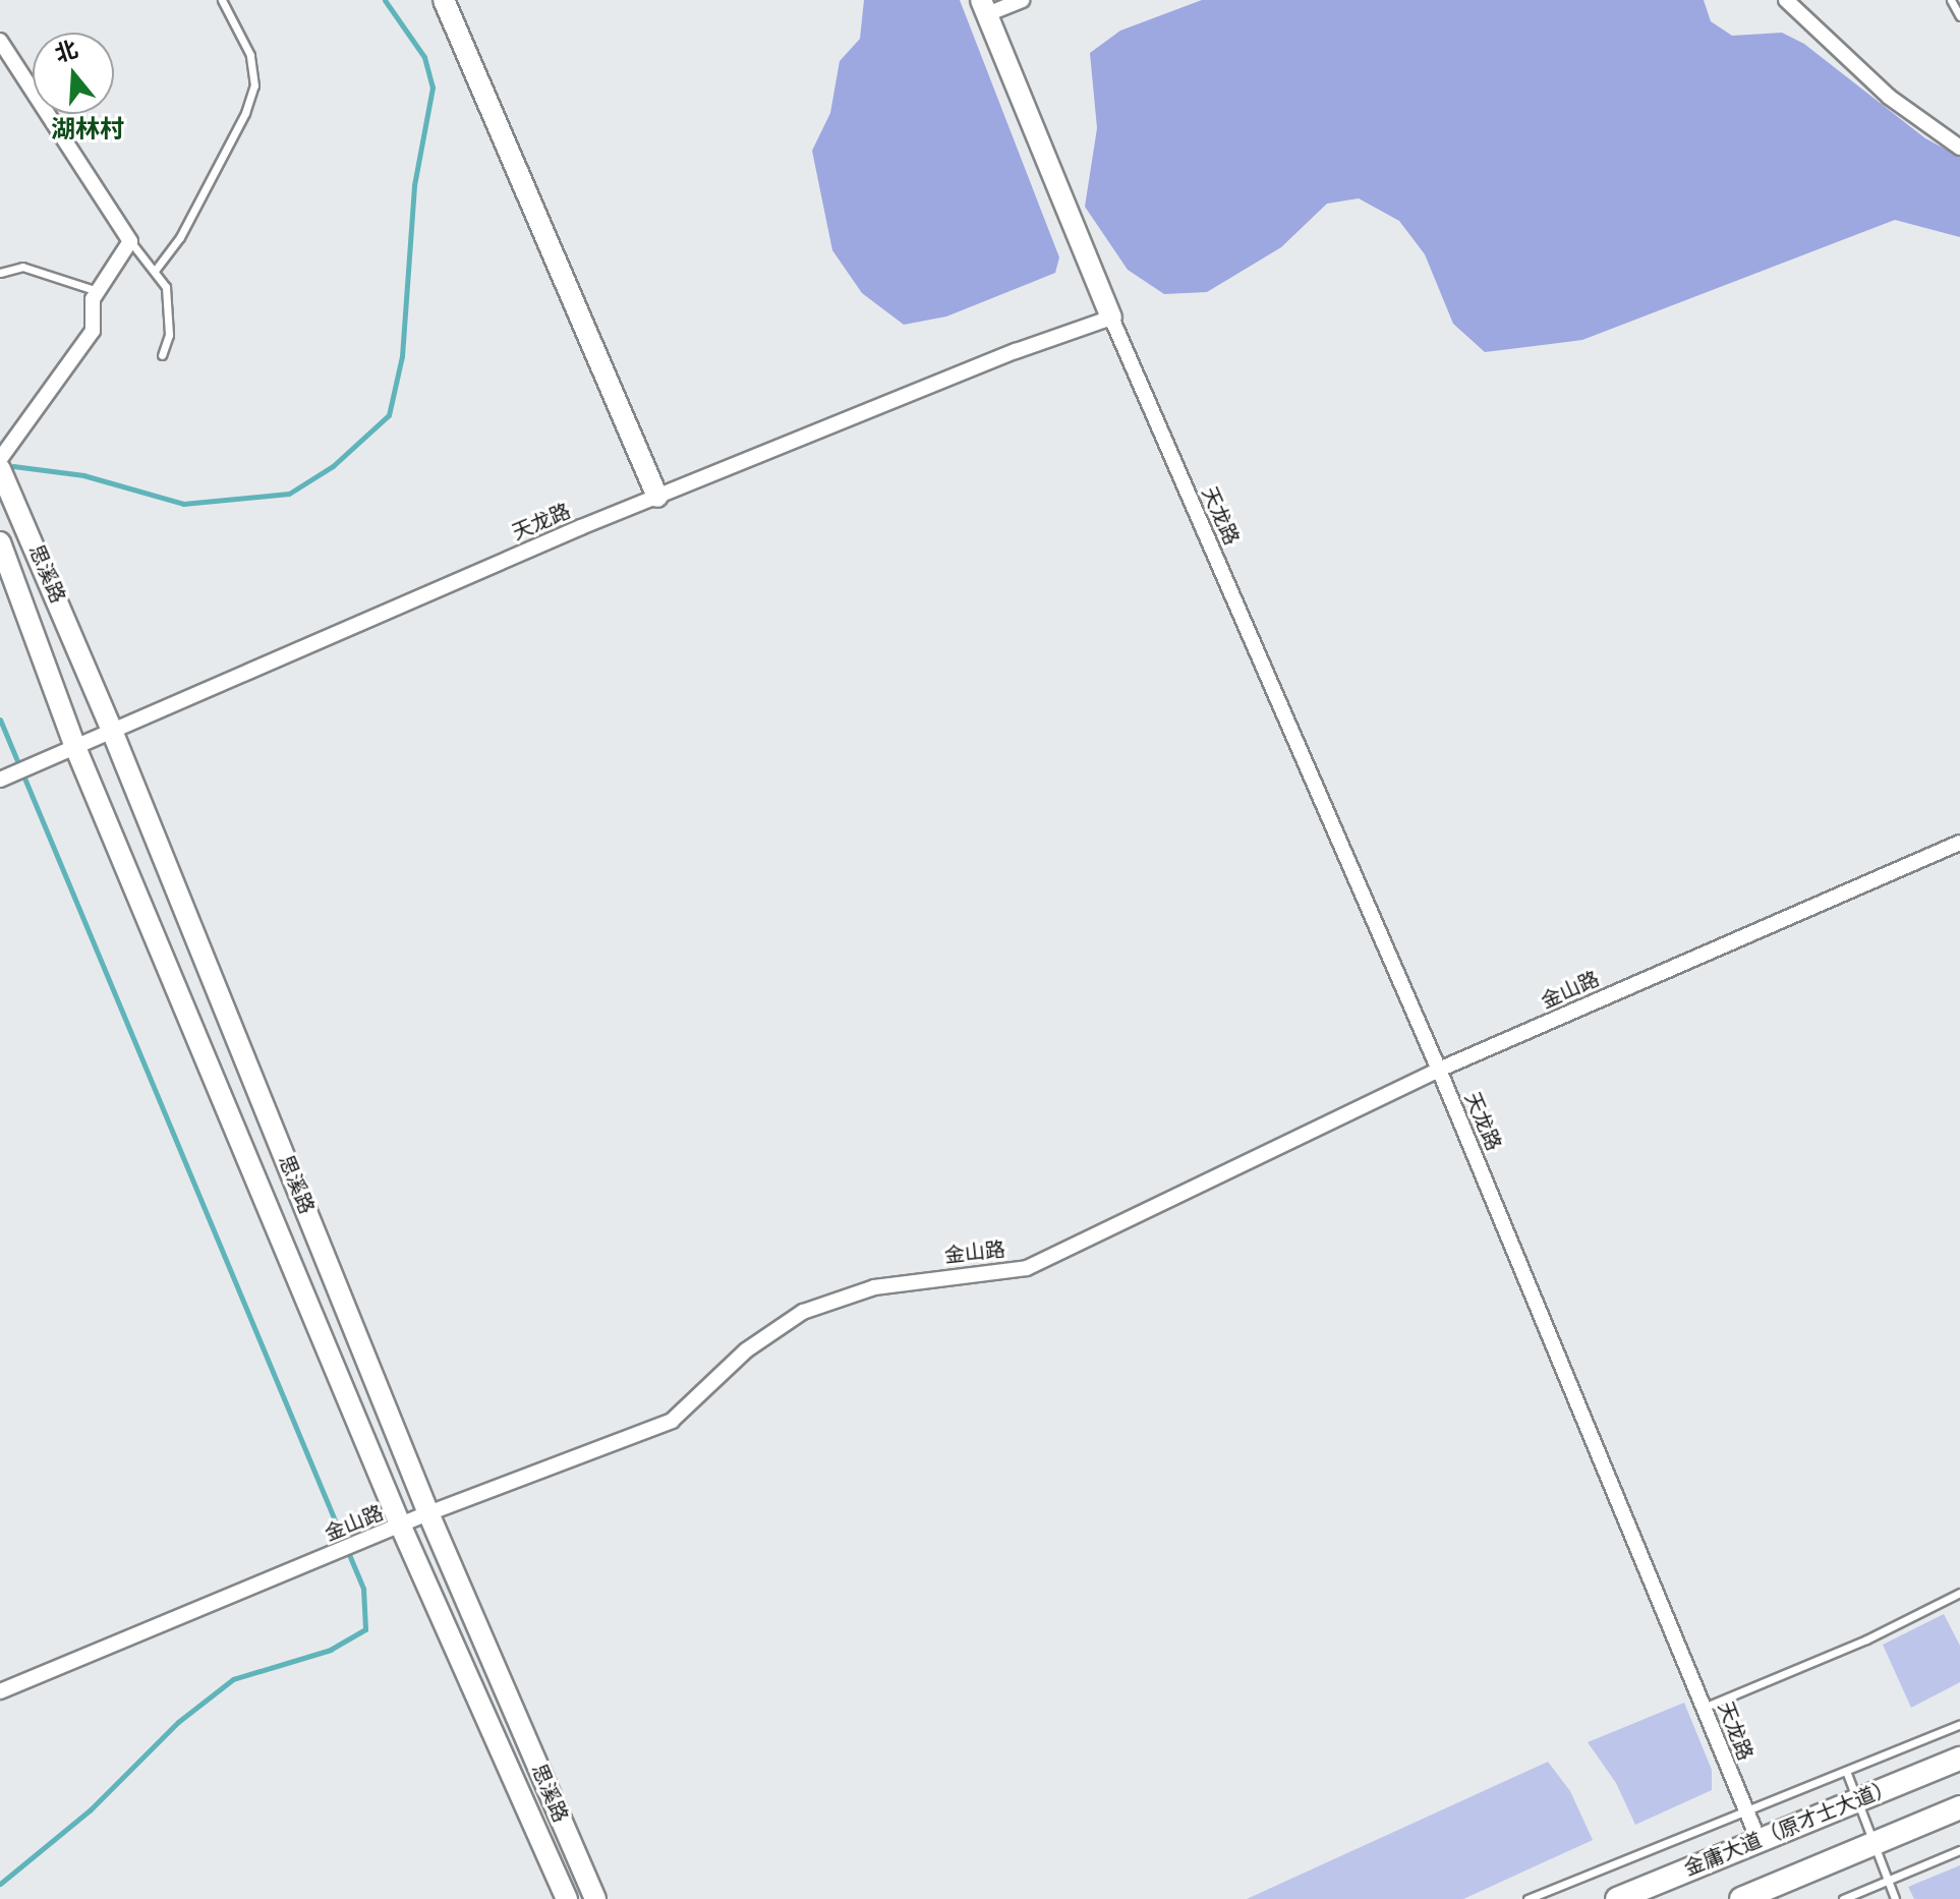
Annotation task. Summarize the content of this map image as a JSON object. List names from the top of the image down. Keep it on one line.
{"streets":{"main road":["金庸大道（原才士大道）"],"street":["天龙路","思溪路","金山路"]},"crossings":[["天龙路","思溪路"],["天龙路","金山路"],["天龙路","金庸大道（原才士大道）"],["思溪路","金山路"]],"districts":["湖林村"],"north":"top"}
